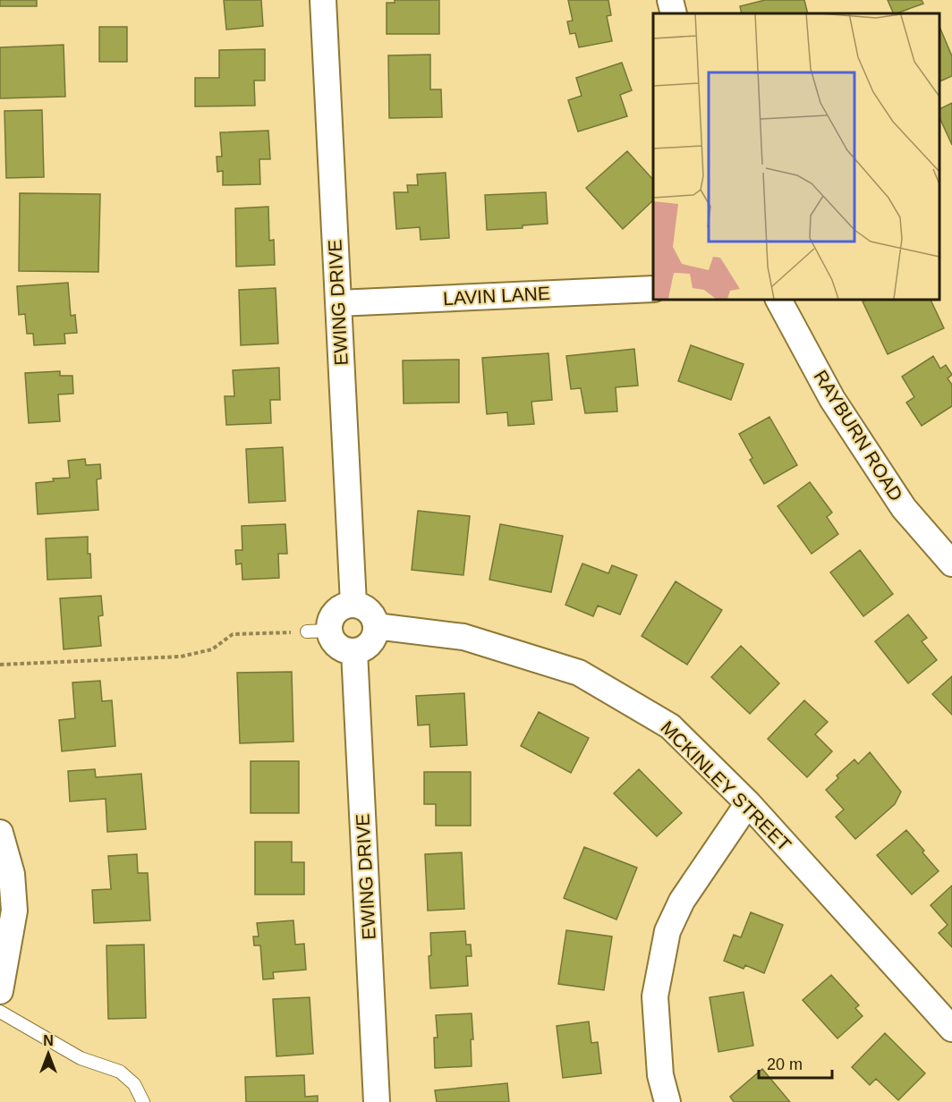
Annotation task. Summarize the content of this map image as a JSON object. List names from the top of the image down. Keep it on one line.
{"streets":{"street":["LAVIN LANE","EWING DRIVE","RAYBURN ROAD","MCKINLEY STREET"]},"crossings":[["LAVIN LANE","EWING DRIVE"],["EWING DRIVE","MCKINLEY STREET"]],"scale_bar":"20 m","north":"top"}
